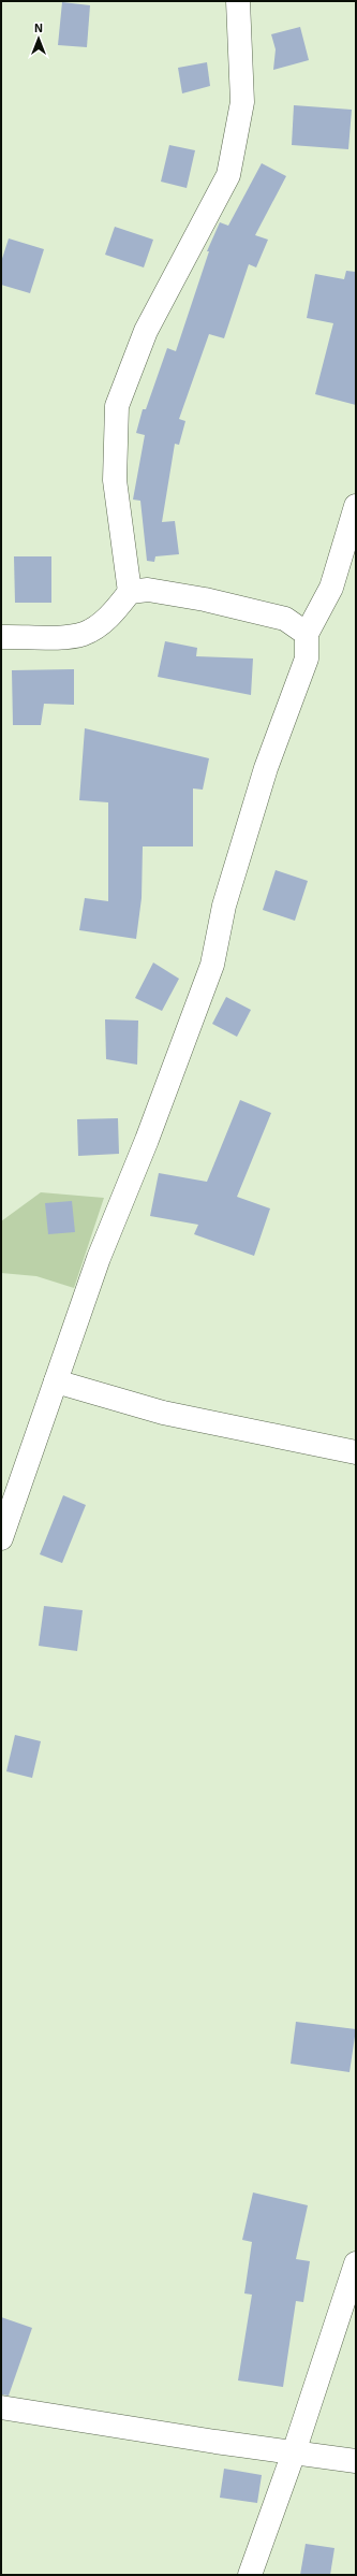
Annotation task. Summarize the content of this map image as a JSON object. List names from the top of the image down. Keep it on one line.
{"north":"top"}
